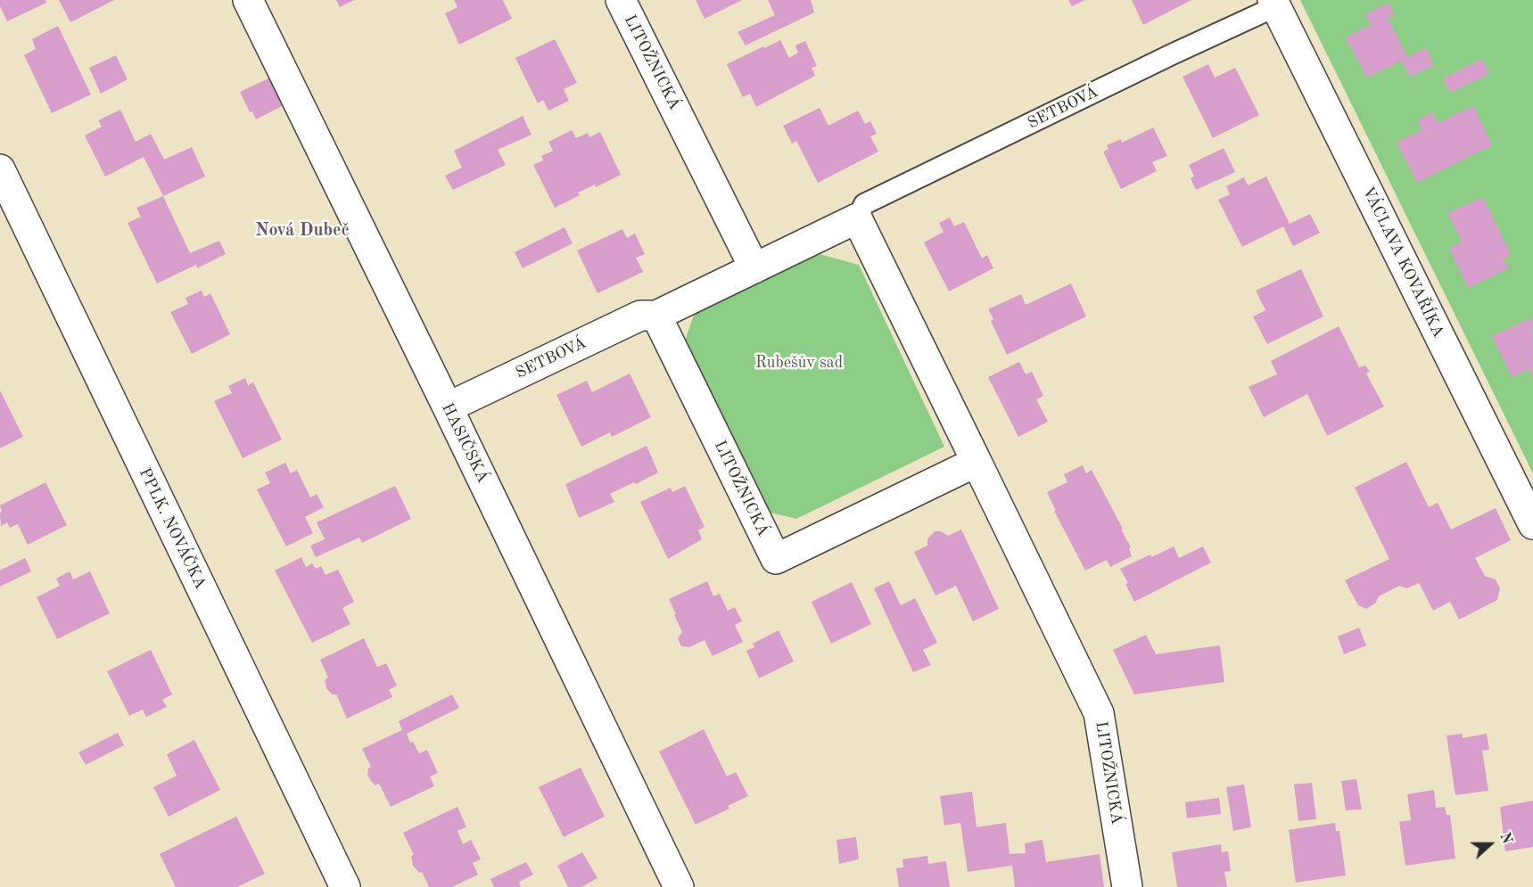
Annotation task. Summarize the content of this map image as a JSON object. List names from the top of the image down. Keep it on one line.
{"streets":{"street":["LITOŽNICKÁ","SETBOVÁ","VÁCLAVA KOVAŘÍKA","HASIČSKÁ","PPLK. NOVÁČKA"]},"crossings":[["LITOŽNICKÁ","SETBOVÁ"],["SETBOVÁ","VÁCLAVA KOVAŘÍKA"],["SETBOVÁ","HASIČSKÁ"]],"districts":["Nová Dubeč"],"parks":["Rubešův sad"],"north":"right"}
